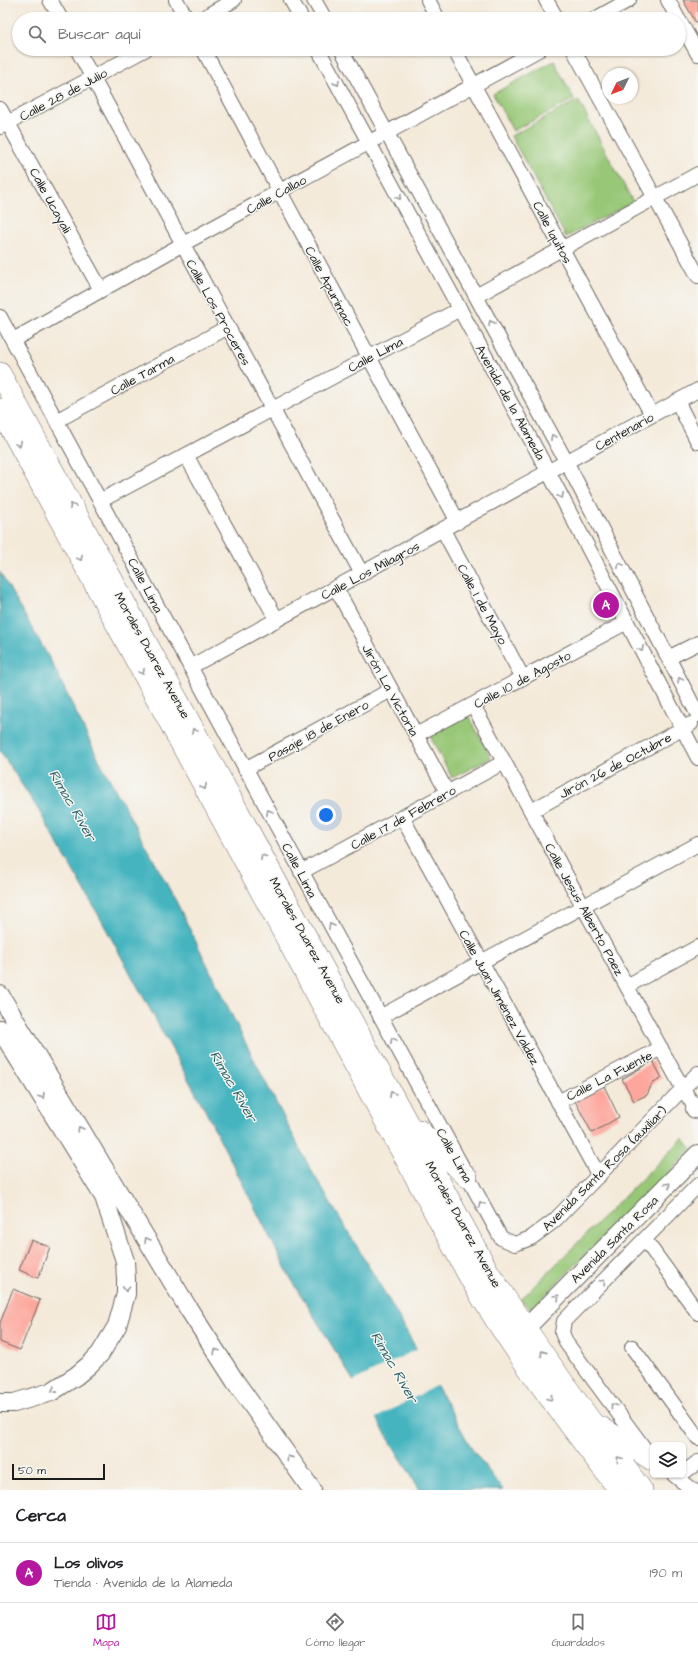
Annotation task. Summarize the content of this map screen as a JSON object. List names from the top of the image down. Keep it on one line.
{"streets":{"highway":["Morales Duarez Avenue"],"main road":["Avenida Santa Rosa"],"street":["Calle 28 de Julio","Calle Callao","Calle Ucayali","Calle Iquitos","Calle Apurímac","Calle Los Proceres","Calle Lima","Calle Tarma","Avenida de la Alameda","Centenario","Calle Los Milagros","Calle 1 de Mayo","Calle 10 de Agosto","Jirón La Victoria","Pasaje 18 de Enero","Jirón 26 de Octubre","Calle 17 de Febrero","Calle Jesus Alberto Paez","Calle Juan Jiménez Valdez","Calle La Fuente","Avenida Santa Rosa (auxiliar)"]},"crossings":[["Calle 28 de Julio","Calle Ucayali"],["Calle 28 de Julio","Calle Los Proceres"],["Calle Callao","Calle Ucayali"],["Calle Callao","Calle Iquitos"],["Calle Callao","Calle Apurímac"],["Calle Callao","Calle Los Proceres"],["Calle Callao","Calle Lima"],["Calle Callao","Avenida de la Alameda"],["Calle Iquitos","Centenario"],["Calle Apurímac","Calle Lima"],["Calle Apurímac","Calle Los Milagros"],["Calle Los Proceres","Calle Lima"],["Calle Los Proceres","Calle Tarma"],["Calle Los Proceres","Calle Los Milagros"],["Calle Lima","Calle Tarma"],["Calle Lima","Avenida de la Alameda"],["Calle Lima","Calle Los Milagros"],["Calle Lima","Pasaje 18 de Enero"],["Calle Lima","Calle 17 de Febrero"],["Calle Lima","Avenida Santa Rosa (auxiliar)"],["Avenida de la Alameda","Centenario"],["Avenida de la Alameda","Calle Los Milagros"],["Avenida de la Alameda","Calle 10 de Agosto"],["Avenida de la Alameda","Jirón 26 de Octubre"],["Centenario","Calle Los Milagros"],["Calle Los Milagros","Calle 1 de Mayo"],["Calle Los Milagros","Jirón La Victoria"],["Calle 1 de Mayo","Calle 10 de Agosto"],["Calle 10 de Agosto","Jirón La Victoria"],["Calle 10 de Agosto","Calle Jesus Alberto Paez"],["Jirón La Victoria","Pasaje 18 de Enero"],["Jirón La Victoria","Calle 17 de Febrero"],["Jirón 26 de Octubre","Calle Jesus Alberto Paez"],["Calle 17 de Febrero","Calle Jesus Alberto Paez"],["Calle 17 de Febrero","Calle Juan Jiménez Valdez"],["Calle Jesus Alberto Paez","Calle La Fuente"],["Calle Jesus Alberto Paez","Avenida Santa Rosa (auxiliar)"],["Calle Juan Jiménez Valdez","Calle La Fuente"],["Calle Juan Jiménez Valdez","Avenida Santa Rosa (auxiliar)"]],"one_way":["Calle Lima","Avenida Santa Rosa"],"water":["Rimac River"],"scale_bar":"50 m","north":"bottom left","page":{"search":"Buscar aquí","pins":"A","scale":"50 m","heading":"Cerca","list":[{"mark":"A","name":"Los olivos","note":"Tienda · Avenida de la Alameda","value":"190 m"}],"nav":["Mapa","Cómo llegar","Guardados"]}}
